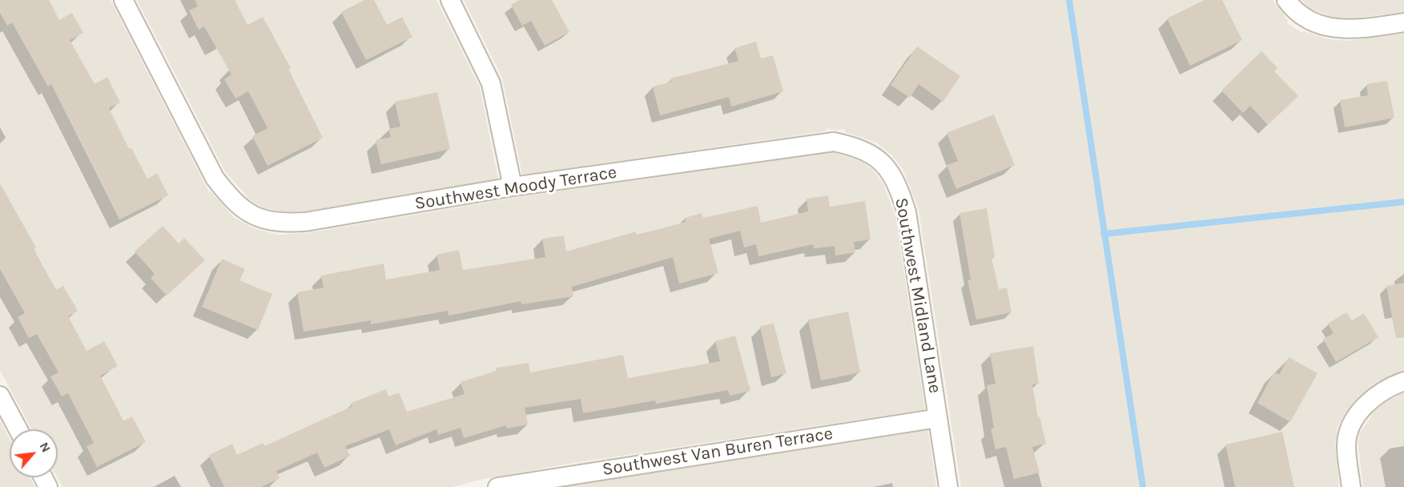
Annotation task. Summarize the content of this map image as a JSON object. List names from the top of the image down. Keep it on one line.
{"streets":{"street":["Southwest Moody Terrace","Southwest Midland Lane","Southwest Van Buren Terrace"]},"crossings":[["Southwest Moody Terrace","Southwest Midland Lane"],["Southwest Midland Lane","Southwest Van Buren Terrace"]],"north":"top right"}
